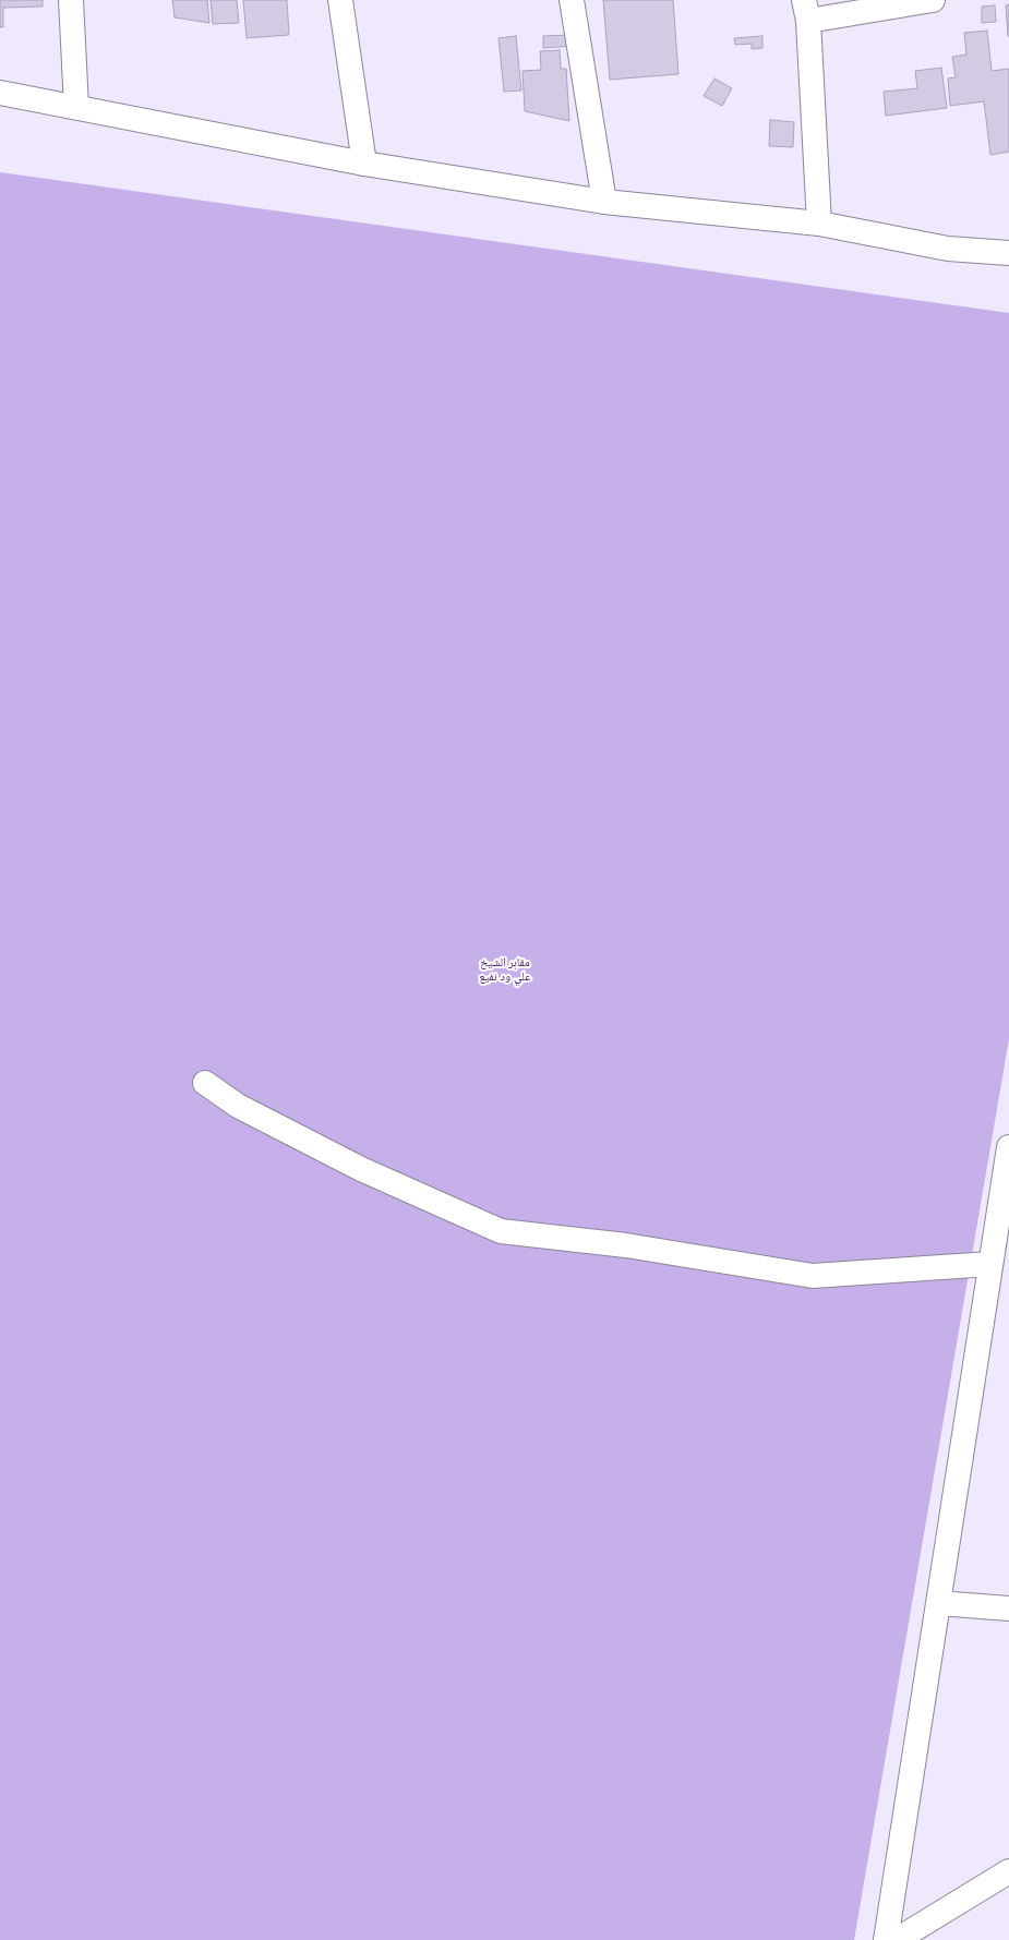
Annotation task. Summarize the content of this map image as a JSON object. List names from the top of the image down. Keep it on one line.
{"parks":["مقابر الشيخ علي ود نفيع"]}
